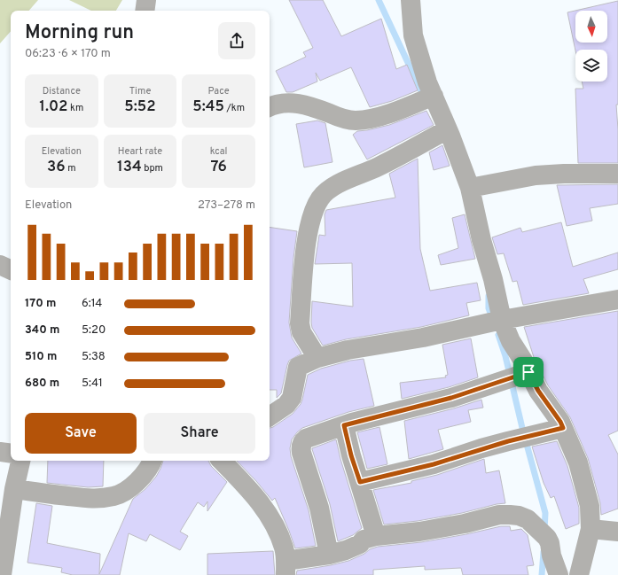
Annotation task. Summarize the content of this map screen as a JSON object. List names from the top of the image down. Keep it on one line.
{"north":"bottom","page":{"heading":["Morning run","06:23 · 6 × 170 m"],"stats":[["Distance","1.02 km"],["Time","5:52"],["Pace","5:45 /km"],["Elevation","36 m"],["Heart rate","134 bpm"],["kcal","76"]],"chart":["Elevation","273–278 m"],"list":[{"name":"170 m","note":"6:14"},{"name":"340 m","note":"5:20"},{"name":"510 m","note":"5:38"},{"name":"680 m","note":"5:41"}],"buttons":["Save","Share"]}}
